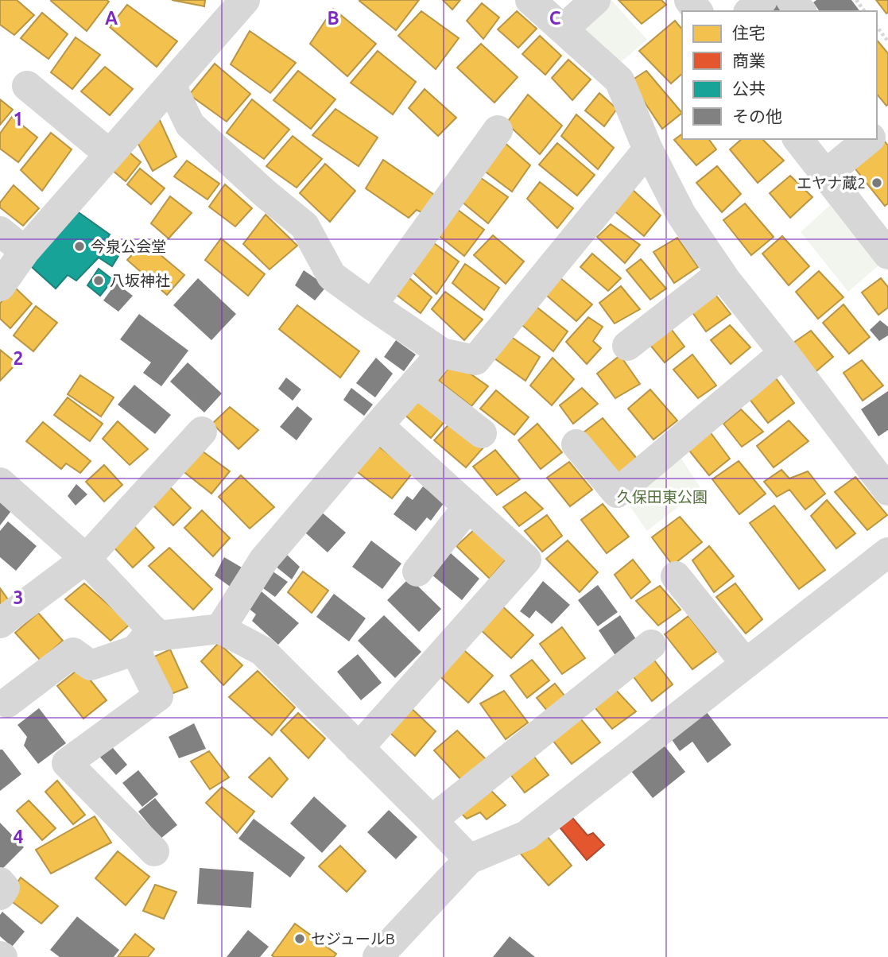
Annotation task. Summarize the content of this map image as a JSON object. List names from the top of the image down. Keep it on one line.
{"parks":["久保田東公園"],"places":["エヤナ蔵2","今泉公会堂","八坂神社","セジュールB"],"legend":["住宅","商業","公共","その他"],"grid":{"columns":["A","B","C"],"rows":["1","2","3","4"]}}
